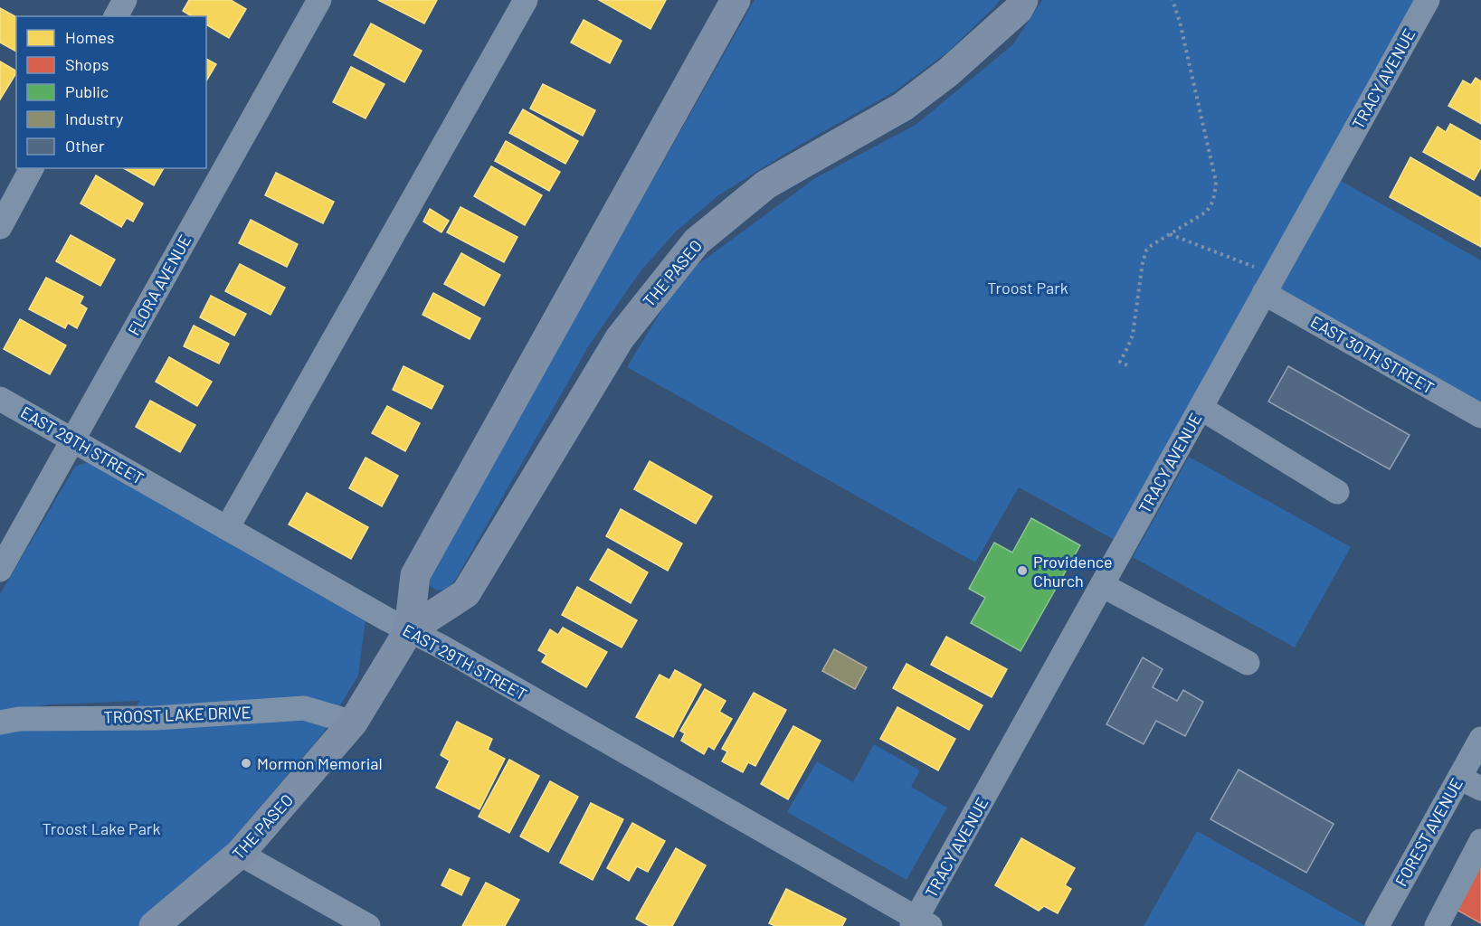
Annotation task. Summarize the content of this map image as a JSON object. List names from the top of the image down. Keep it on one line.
{"streets":{"main road":["THE PASEO"],"street":["TRACY AVENUE","FLORA AVENUE","EAST 30TH STREET","EAST 29TH STREET","TROOST LAKE DRIVE","FOREST AVENUE"]},"crossings":[["TRACY AVENUE","EAST 30TH STREET"],["TRACY AVENUE","EAST 29TH STREET"],["THE PASEO","EAST 29TH STREET"],["THE PASEO","TROOST LAKE DRIVE"],["FLORA AVENUE","EAST 29TH STREET"]],"parks":["Troost Park","Troost Lake Park"],"places":["Providence Church","Mormon Memorial"],"legend":["Homes","Shops","Public","Industry","Other"]}
